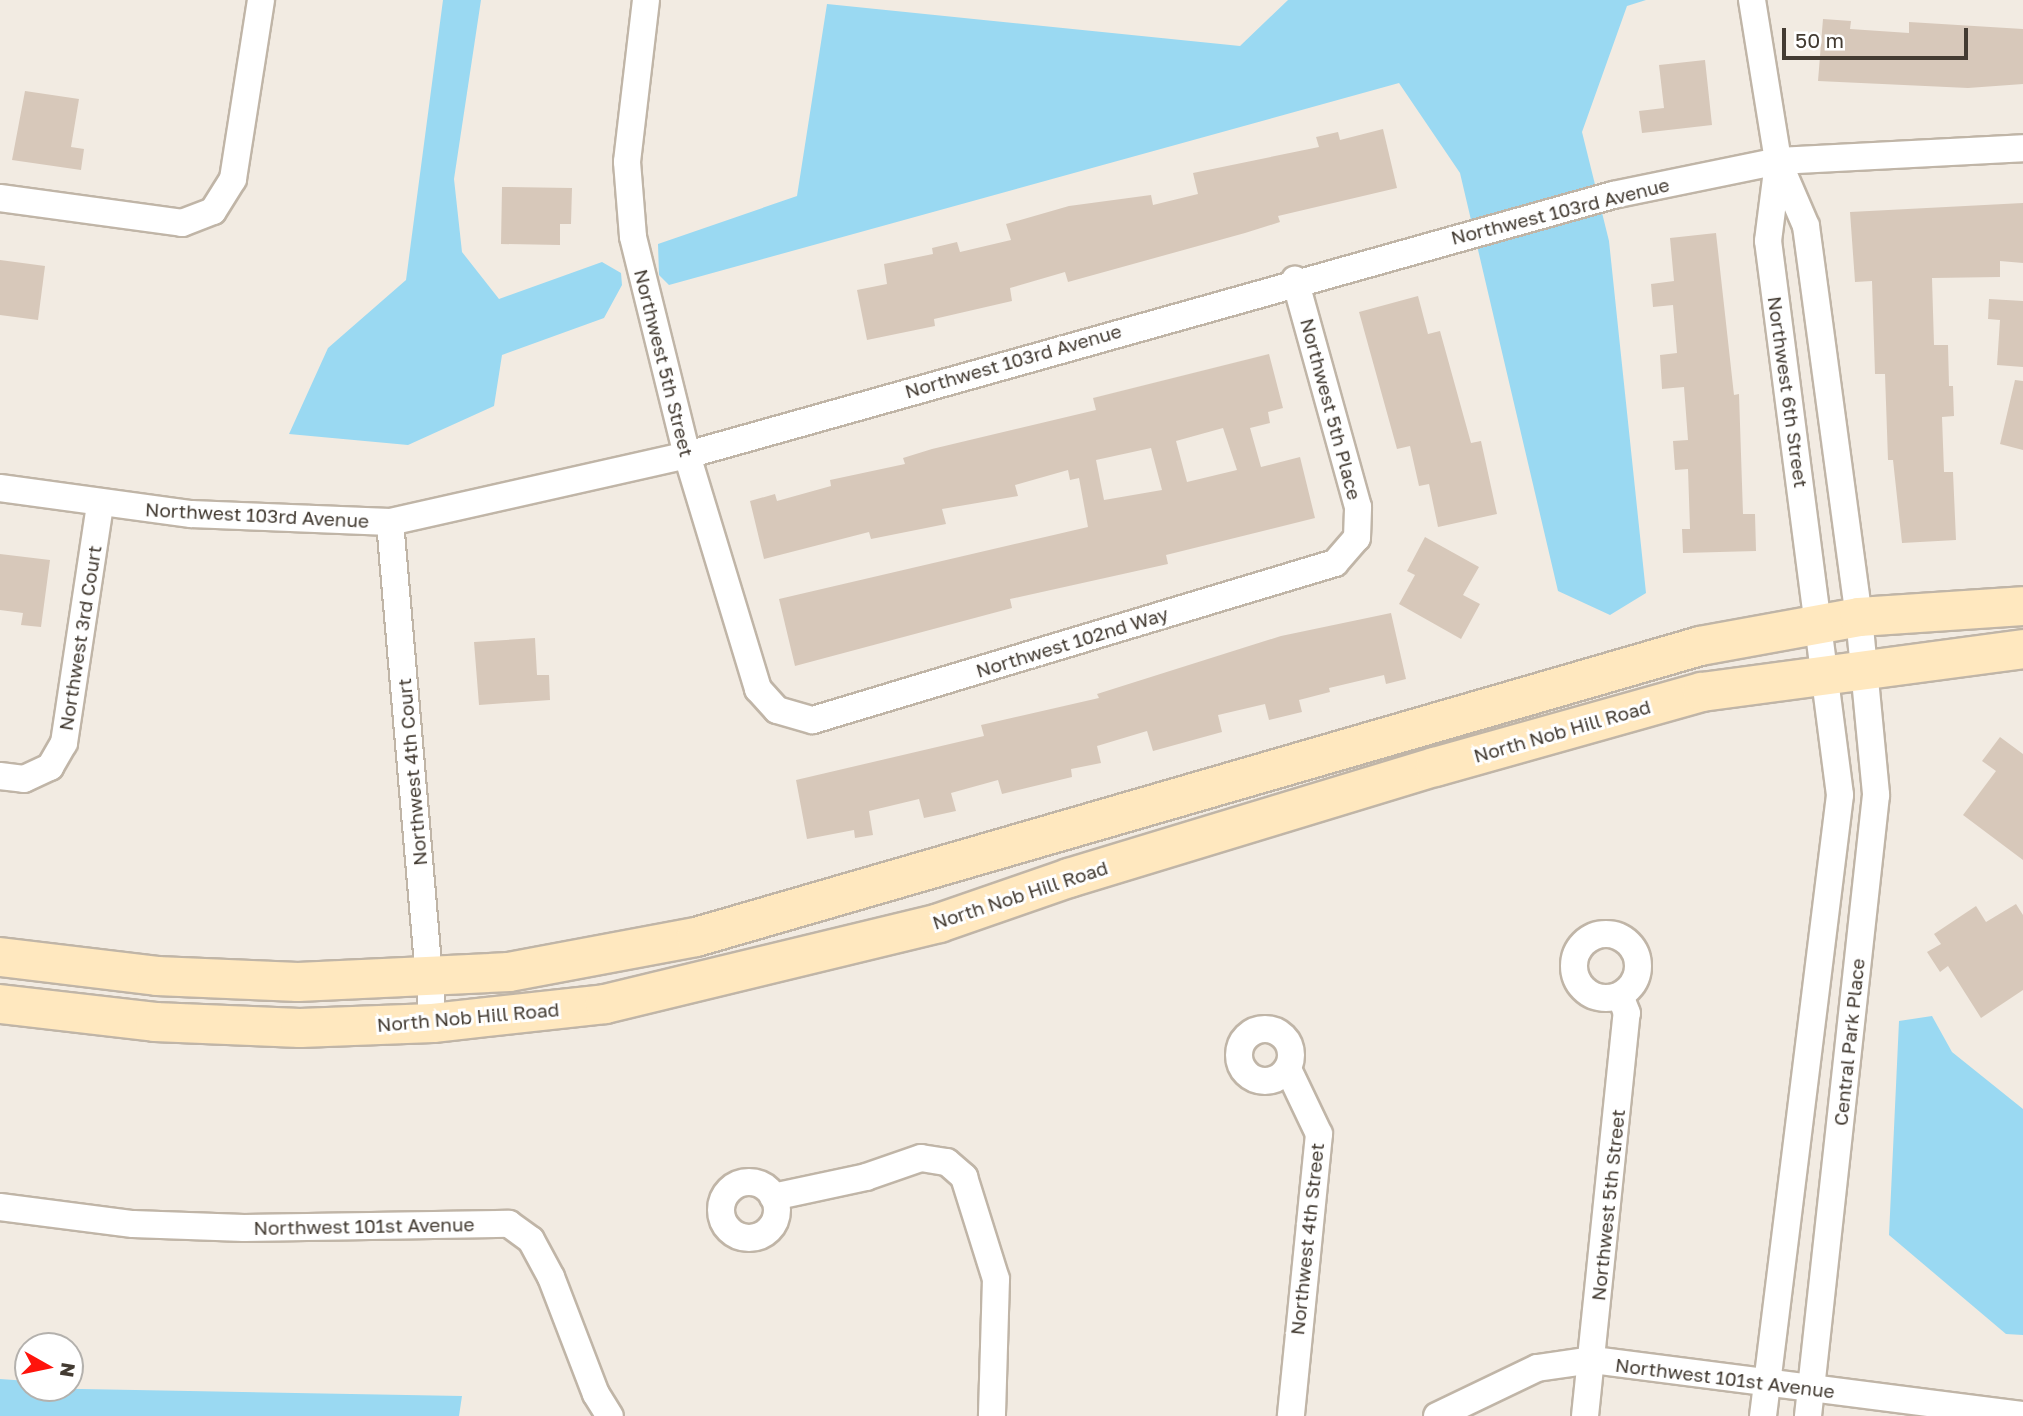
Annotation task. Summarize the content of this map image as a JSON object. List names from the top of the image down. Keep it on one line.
{"streets":{"main road":["North Nob Hill Road"],"street":["Northwest 103rd Avenue","Northwest 5th Street","Northwest 6th Street","Northwest 5th Place","Northwest 3rd Court","Northwest 102nd Way","Northwest 4th Court","Central Park Place","Northwest 101st Avenue","Northwest 4th Street"]},"crossings":[["Northwest 103rd Avenue","Northwest 5th Street"],["Northwest 103rd Avenue","Northwest 6th Street"],["Northwest 103rd Avenue","Northwest 5th Place"],["Northwest 103rd Avenue","Northwest 3rd Court"],["Northwest 103rd Avenue","Northwest 4th Court"],["Northwest 5th Street","Northwest 102nd Way"],["Northwest 5th Street","Northwest 101st Avenue"],["Northwest 6th Street","North Nob Hill Road"],["Northwest 6th Street","Central Park Place"],["Northwest 5th Place","Northwest 102nd Way"],["North Nob Hill Road","Northwest 4th Court"],["North Nob Hill Road","Central Park Place"],["Central Park Place","Northwest 101st Avenue"]],"scale_bar":"50 m","north":"right"}
